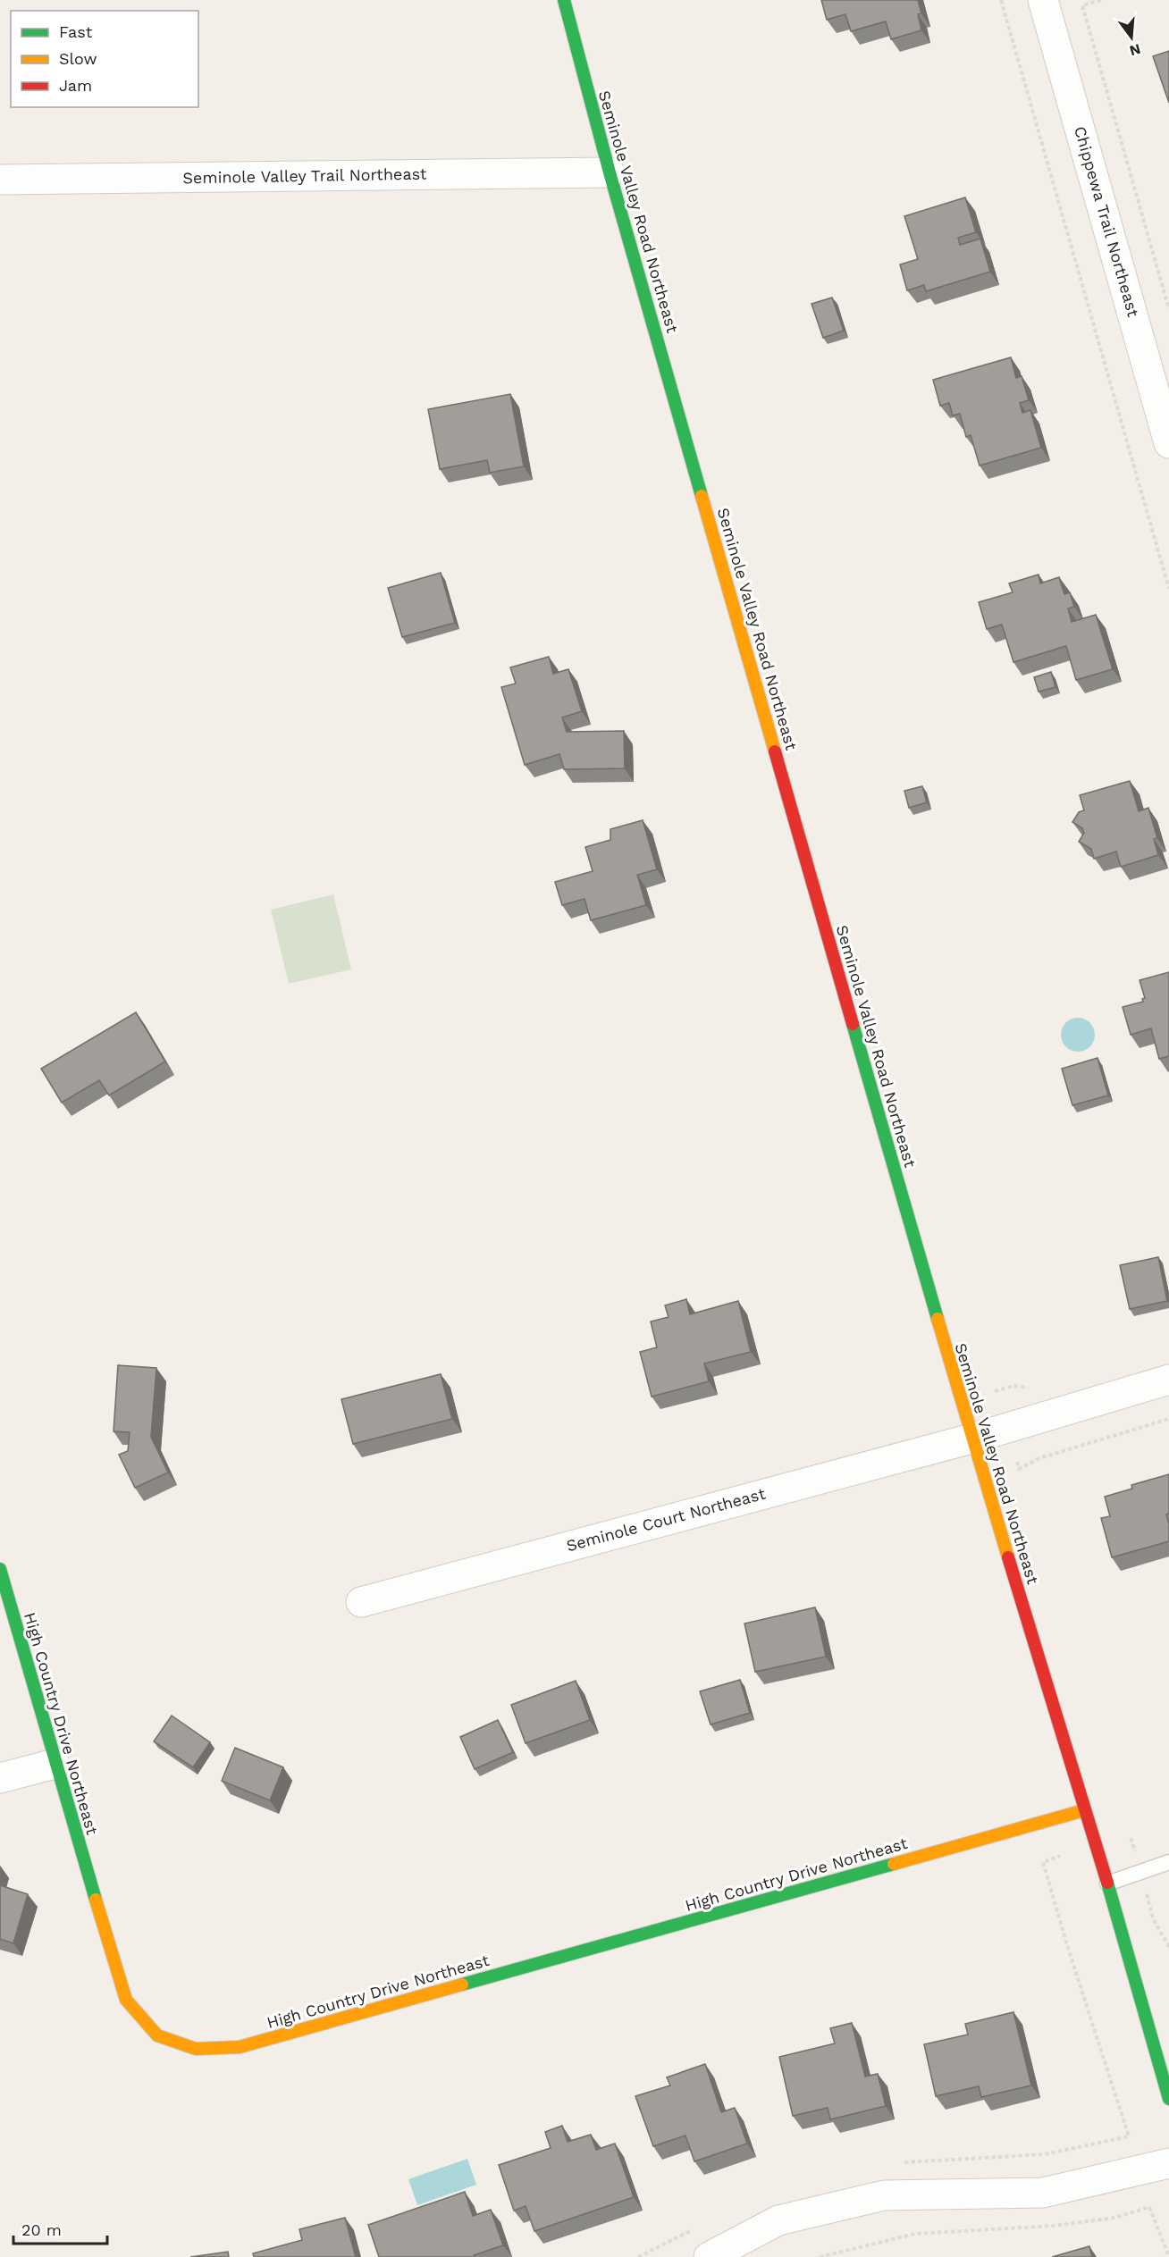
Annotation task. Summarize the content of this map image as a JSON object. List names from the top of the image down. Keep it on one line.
{"streets":{"street":["Seminole Valley Trail Northeast","Seminole Valley Road Northeast","Chippewa Trail Northeast","Seminole Court Northeast","High Country Drive Northeast"]},"crossings":[["Seminole Valley Trail Northeast","Seminole Valley Road Northeast"],["Seminole Valley Road Northeast","Seminole Court Northeast"],["Seminole Valley Road Northeast","High Country Drive Northeast"]],"legend":["Fast","Slow","Jam"],"scale_bar":"20 m","north":"bottom"}
